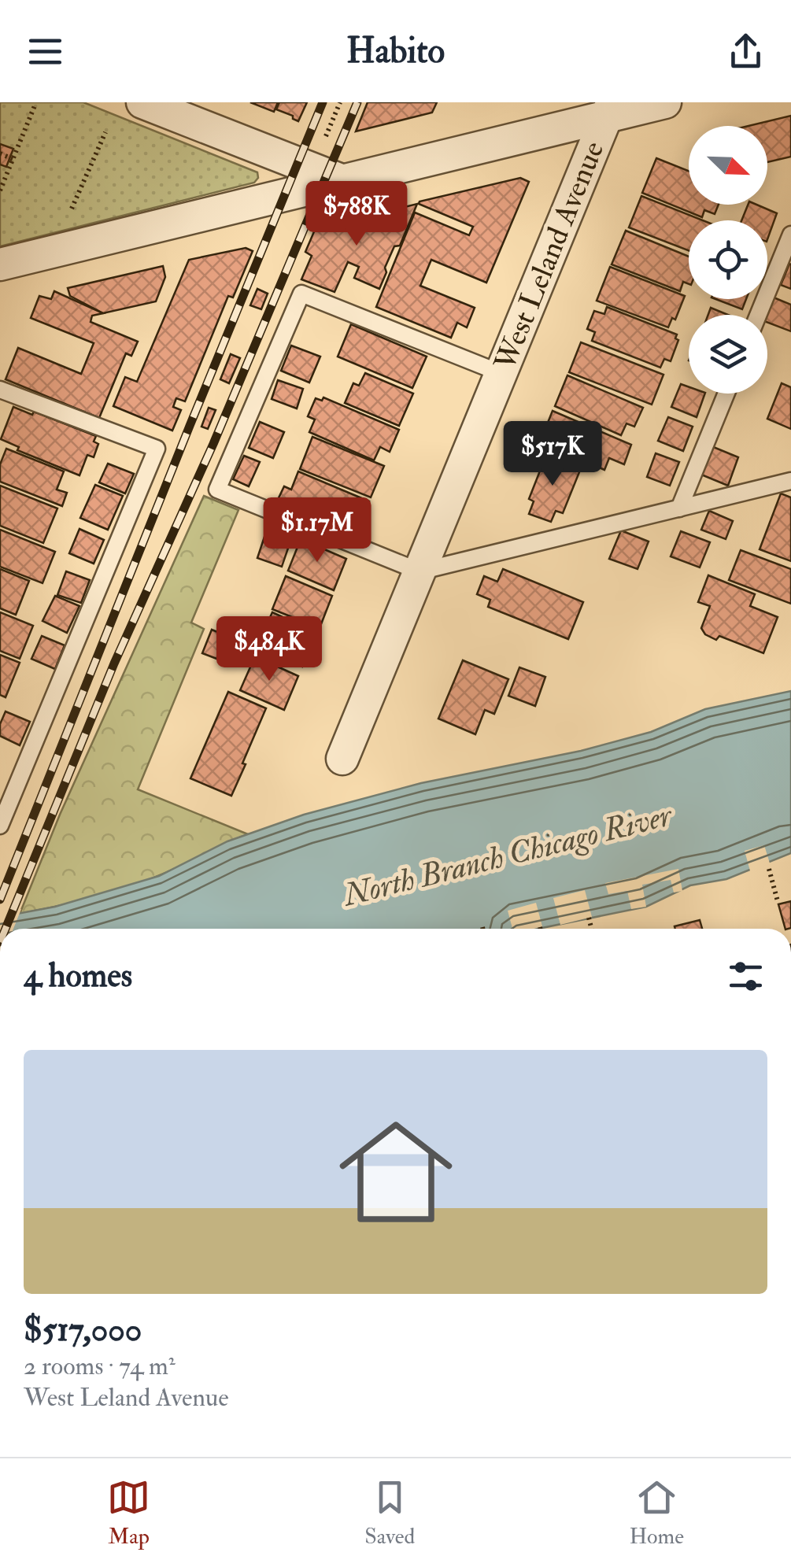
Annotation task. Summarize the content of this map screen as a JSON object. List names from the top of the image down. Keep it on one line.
{"streets":{"street":["West Leland Avenue"]},"water":["North Branch Chicago River"],"north":"bottom right","page":{"header":"Habito","price":["$788K","$517K","$1.17M","$484K"],"heading":"4 homes","list":[{"name":"$517,000","note":"2 rooms · 74 m² · West Leland Avenue"}],"tabs":["Map","Saved","Home"]}}
